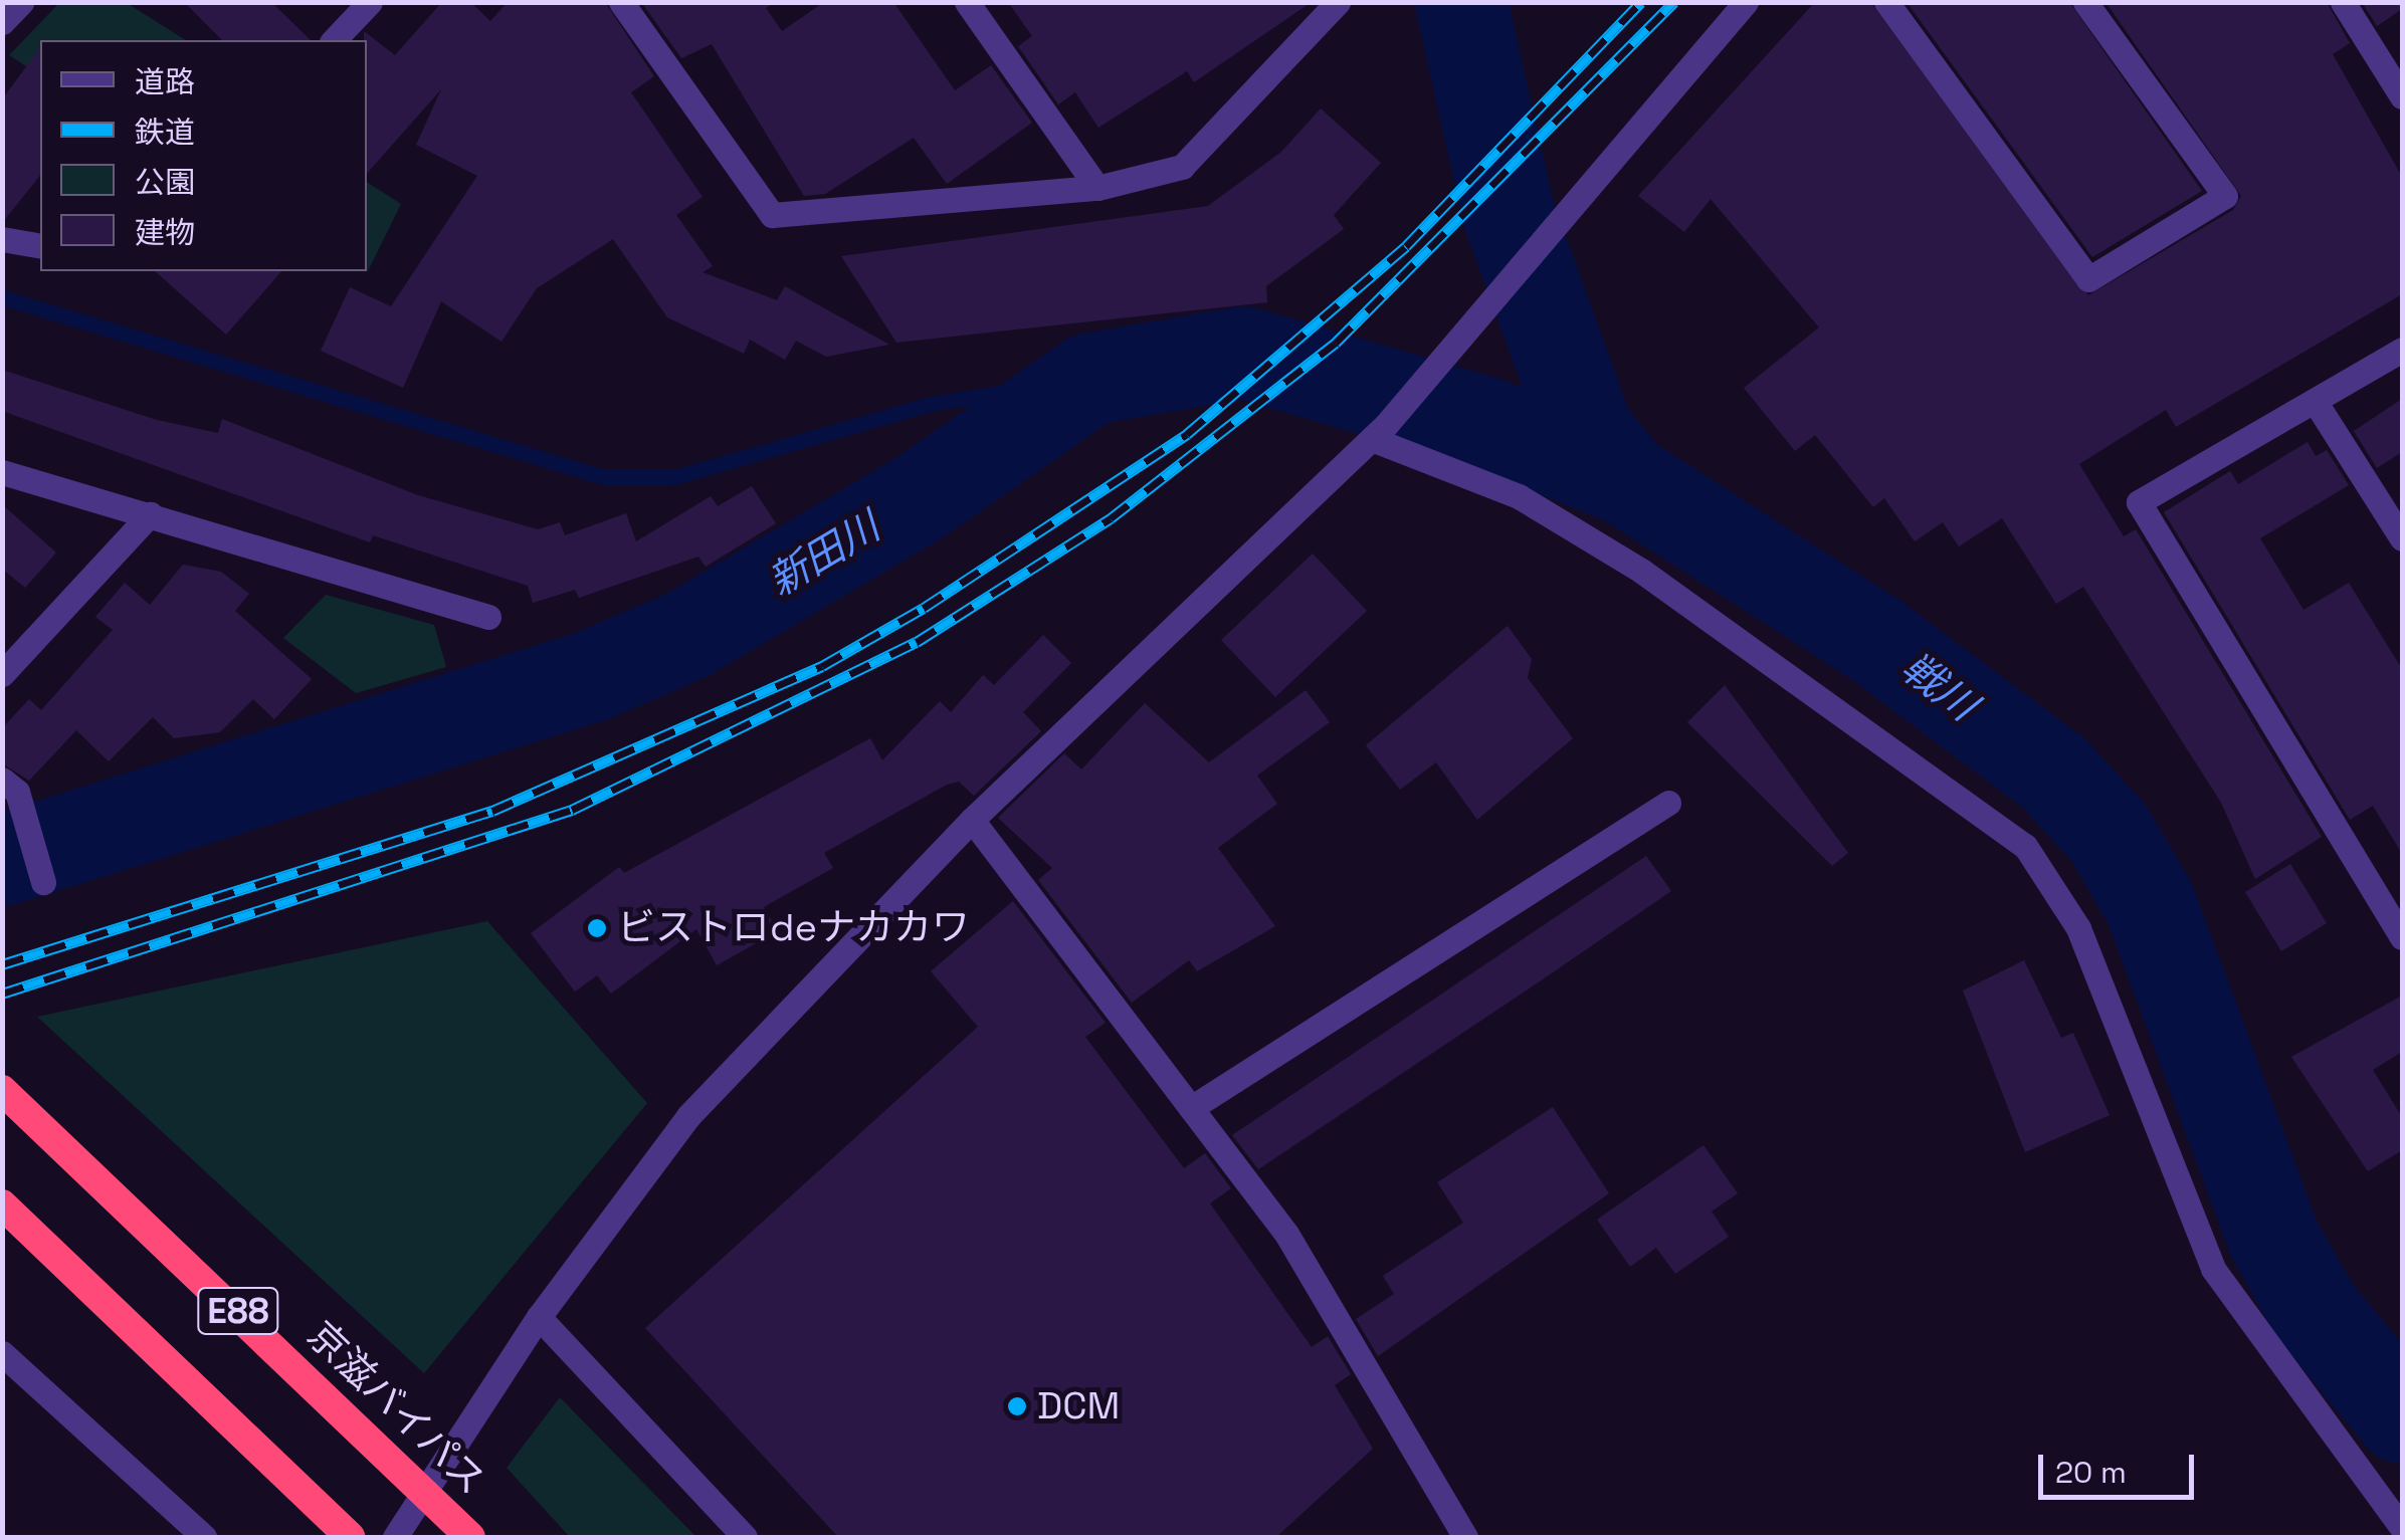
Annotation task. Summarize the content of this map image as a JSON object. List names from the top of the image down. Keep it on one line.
{"streets":{"highway":["E88","京滋バイパス"]},"water":["新田川","戦川"],"places":["ビストロdeナカカワ","DCM"],"legend":["道路","鉄道","公園","建物"],"scale_bar":"20 m"}
